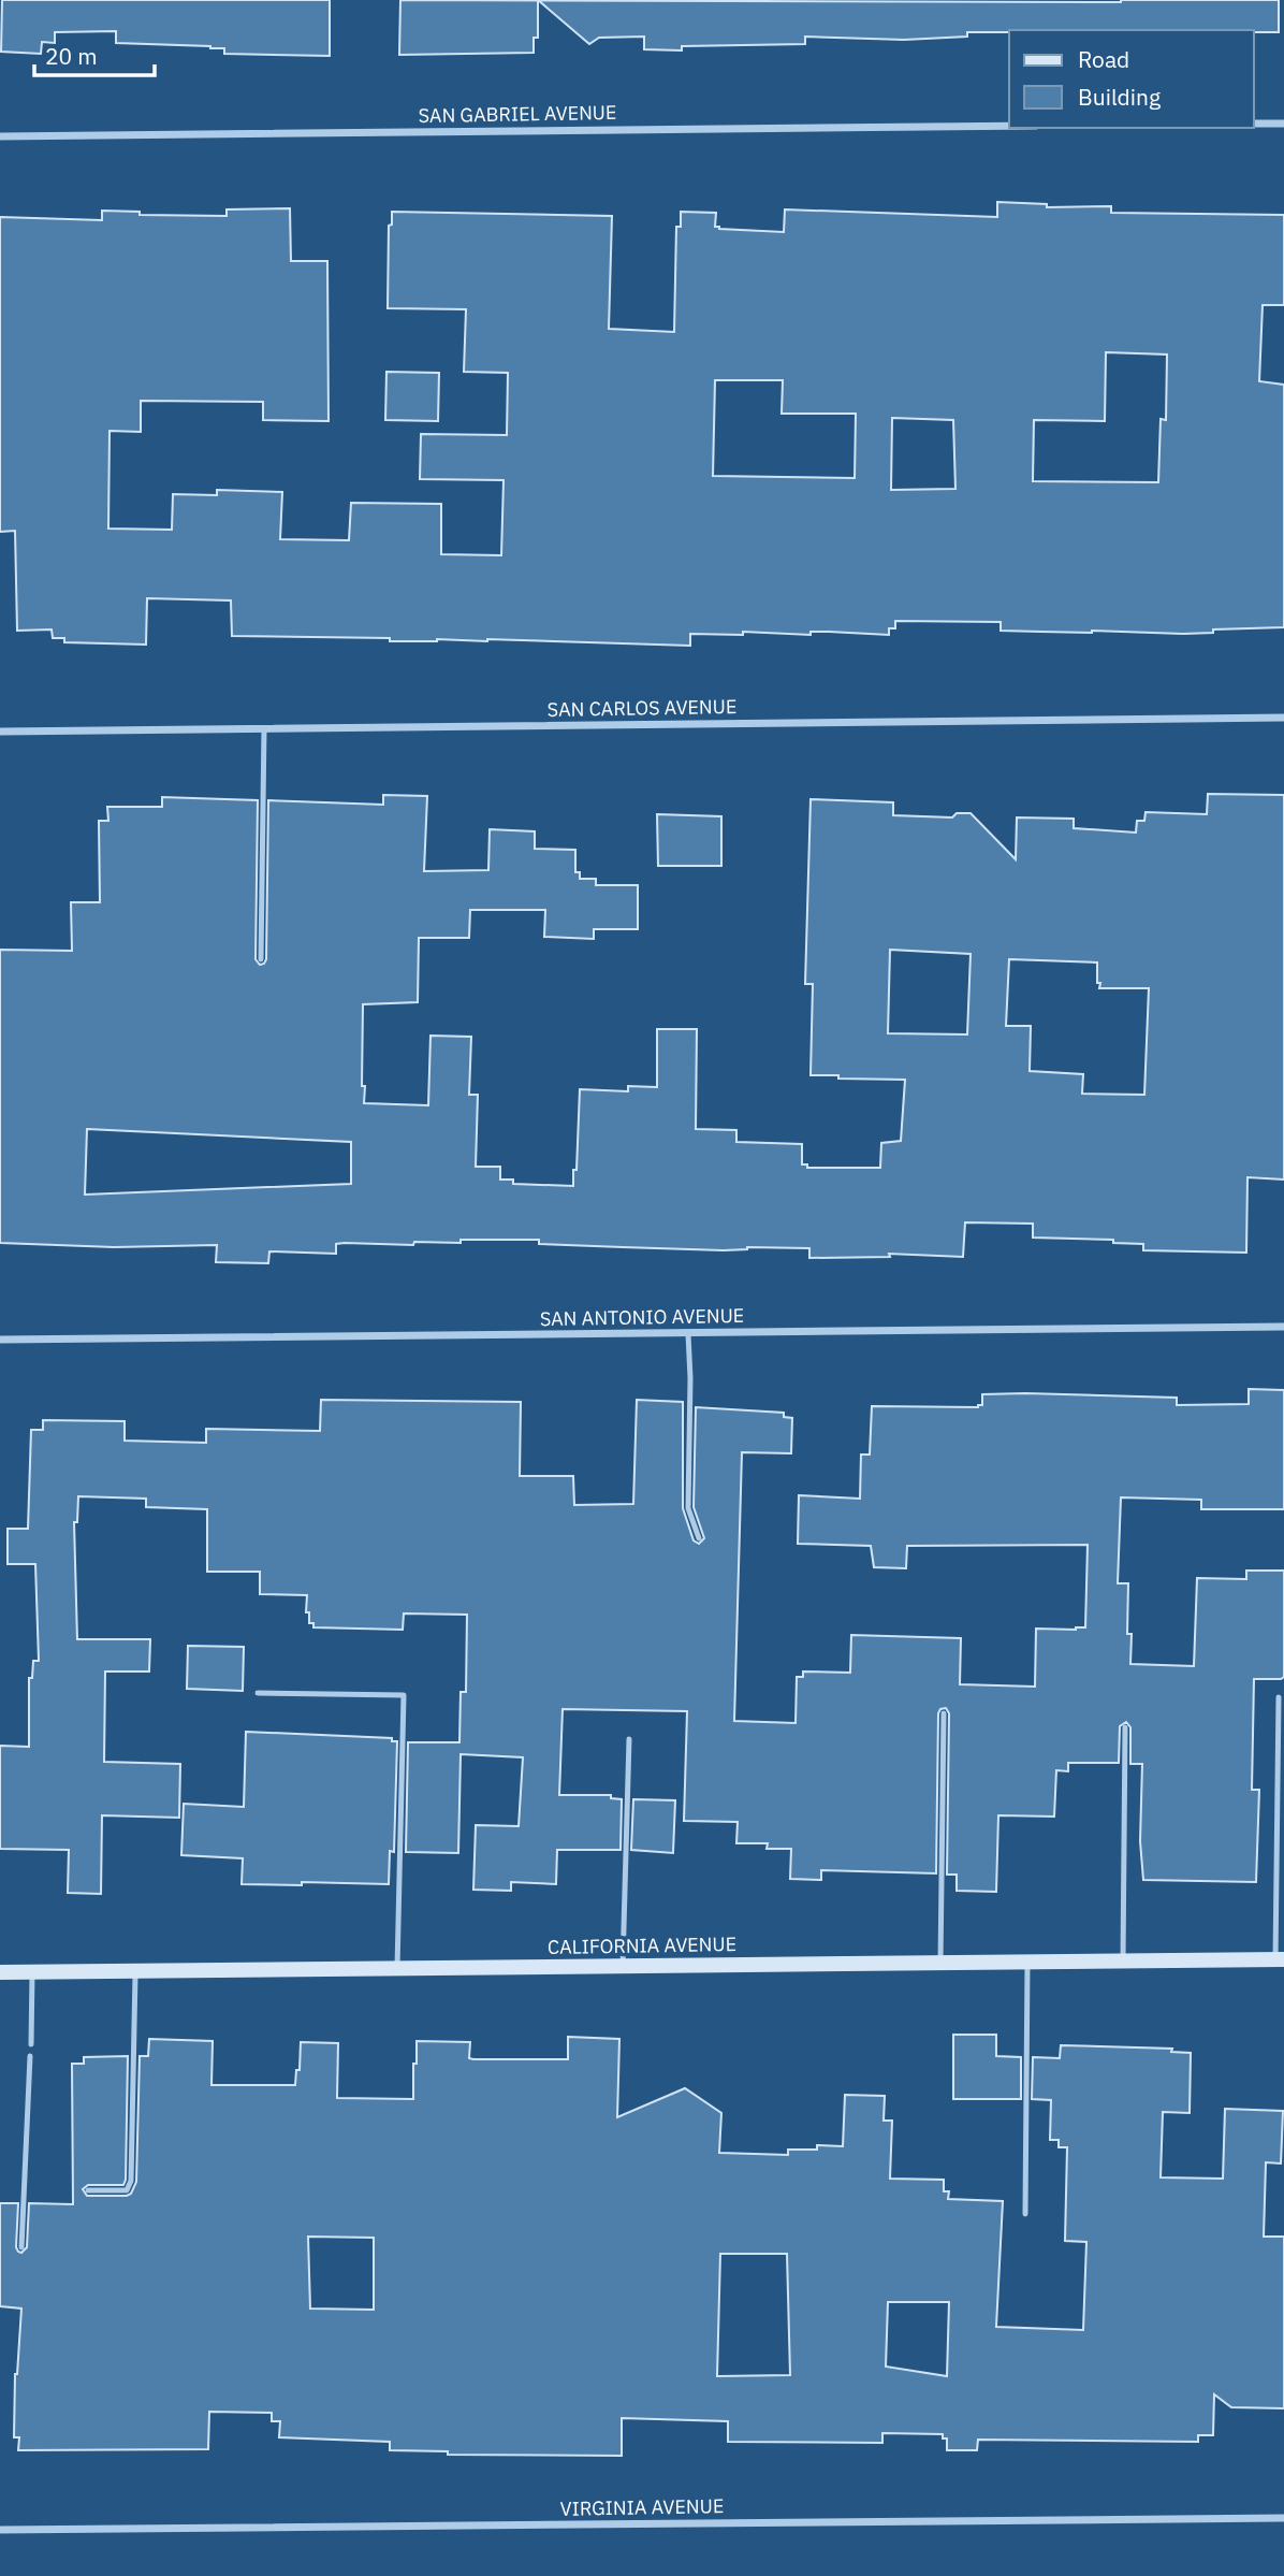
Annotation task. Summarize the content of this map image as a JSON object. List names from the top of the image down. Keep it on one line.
{"streets":{"main road":["CALIFORNIA AVENUE"],"street":["SAN GABRIEL AVENUE","SAN CARLOS AVENUE","SAN ANTONIO AVENUE","VIRGINIA AVENUE"]},"legend":["Road","Building"],"scale_bar":"20 m"}
